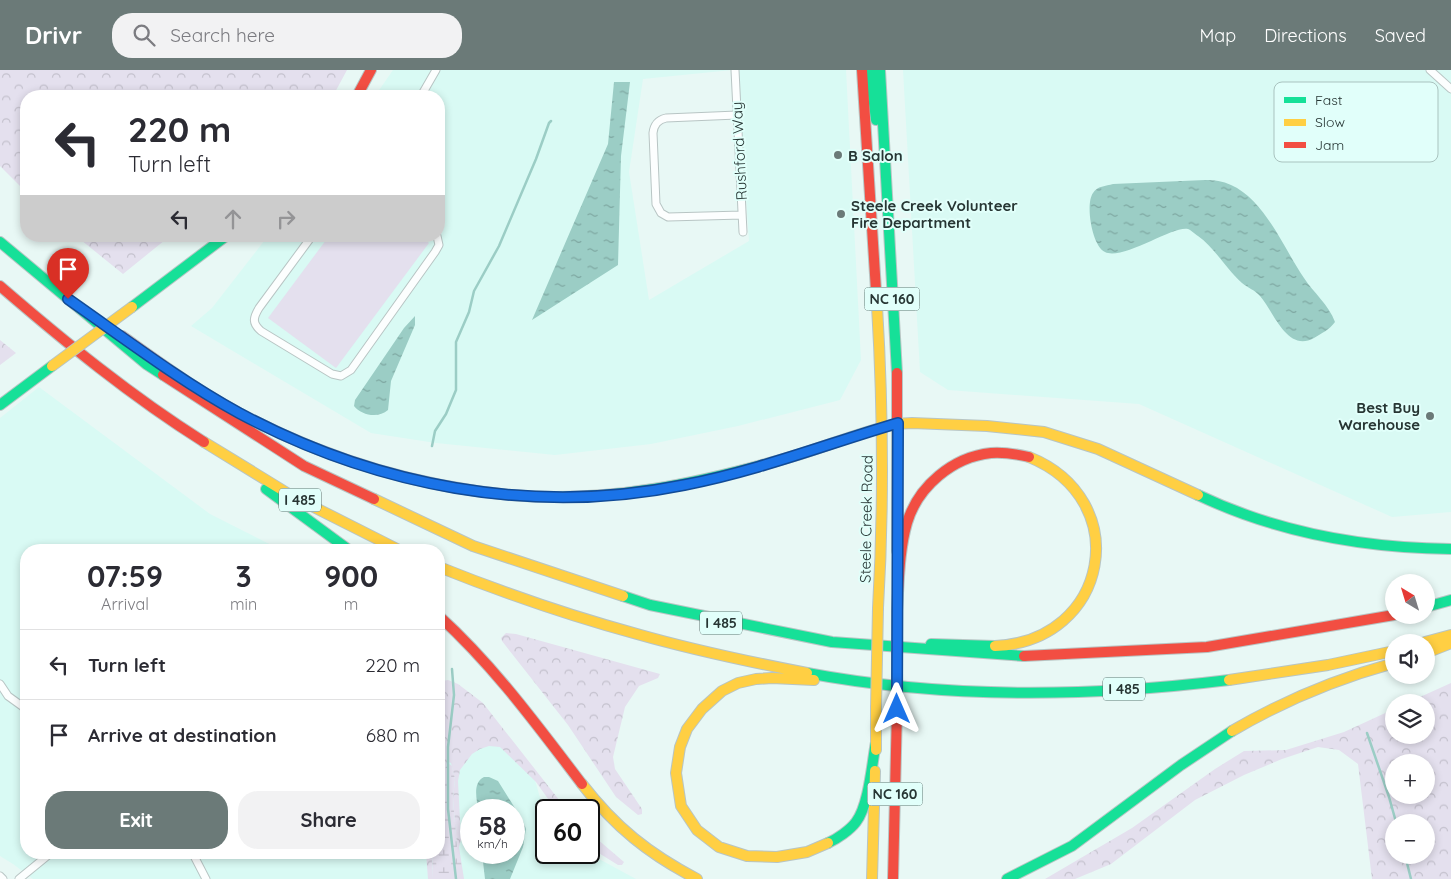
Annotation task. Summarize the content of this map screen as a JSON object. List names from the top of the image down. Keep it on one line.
{"streets":{"main road":["NC 160","I 485","Steele Creek Road"],"street":["Rushford Way"]},"places":["B Salon","Steele Creek Volunteer Fire Department","Best Buy Warehouse"],"legend":["Fast","Slow","Jam"],"north":"top left","page":{"header":"Drivr","search":"Search here","nav":["Map","Directions","Saved"],"turn":["220 m","Turn left"],"eta":["07:59","Arrival","3","min","900","m"],"map_buttons":["+","−"],"list":[{"name":"Turn left","value":"220 m"},{"name":"Arrive at destination","value":"680 m"}],"buttons":["Exit","Share"],"speed":"58 km/h","limit":"60"}}
